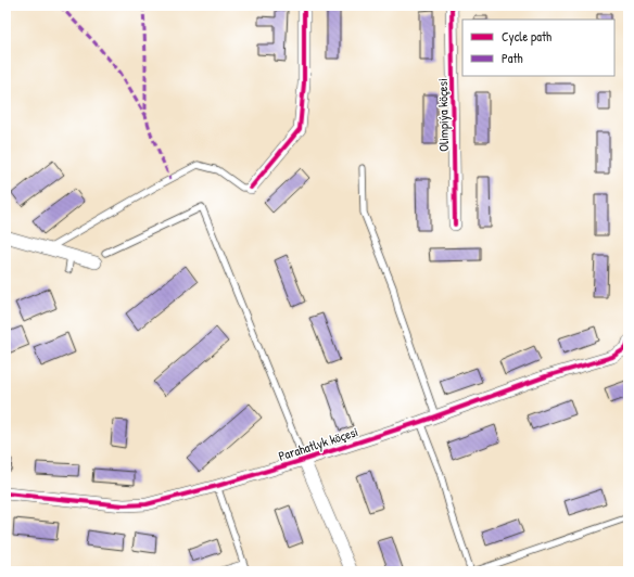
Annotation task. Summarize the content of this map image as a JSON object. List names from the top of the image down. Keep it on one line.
{"streets":{"street":["Olimpiýa köçesi","Parahatlyk köçesi"]},"legend":["Cycle path","Path"]}
